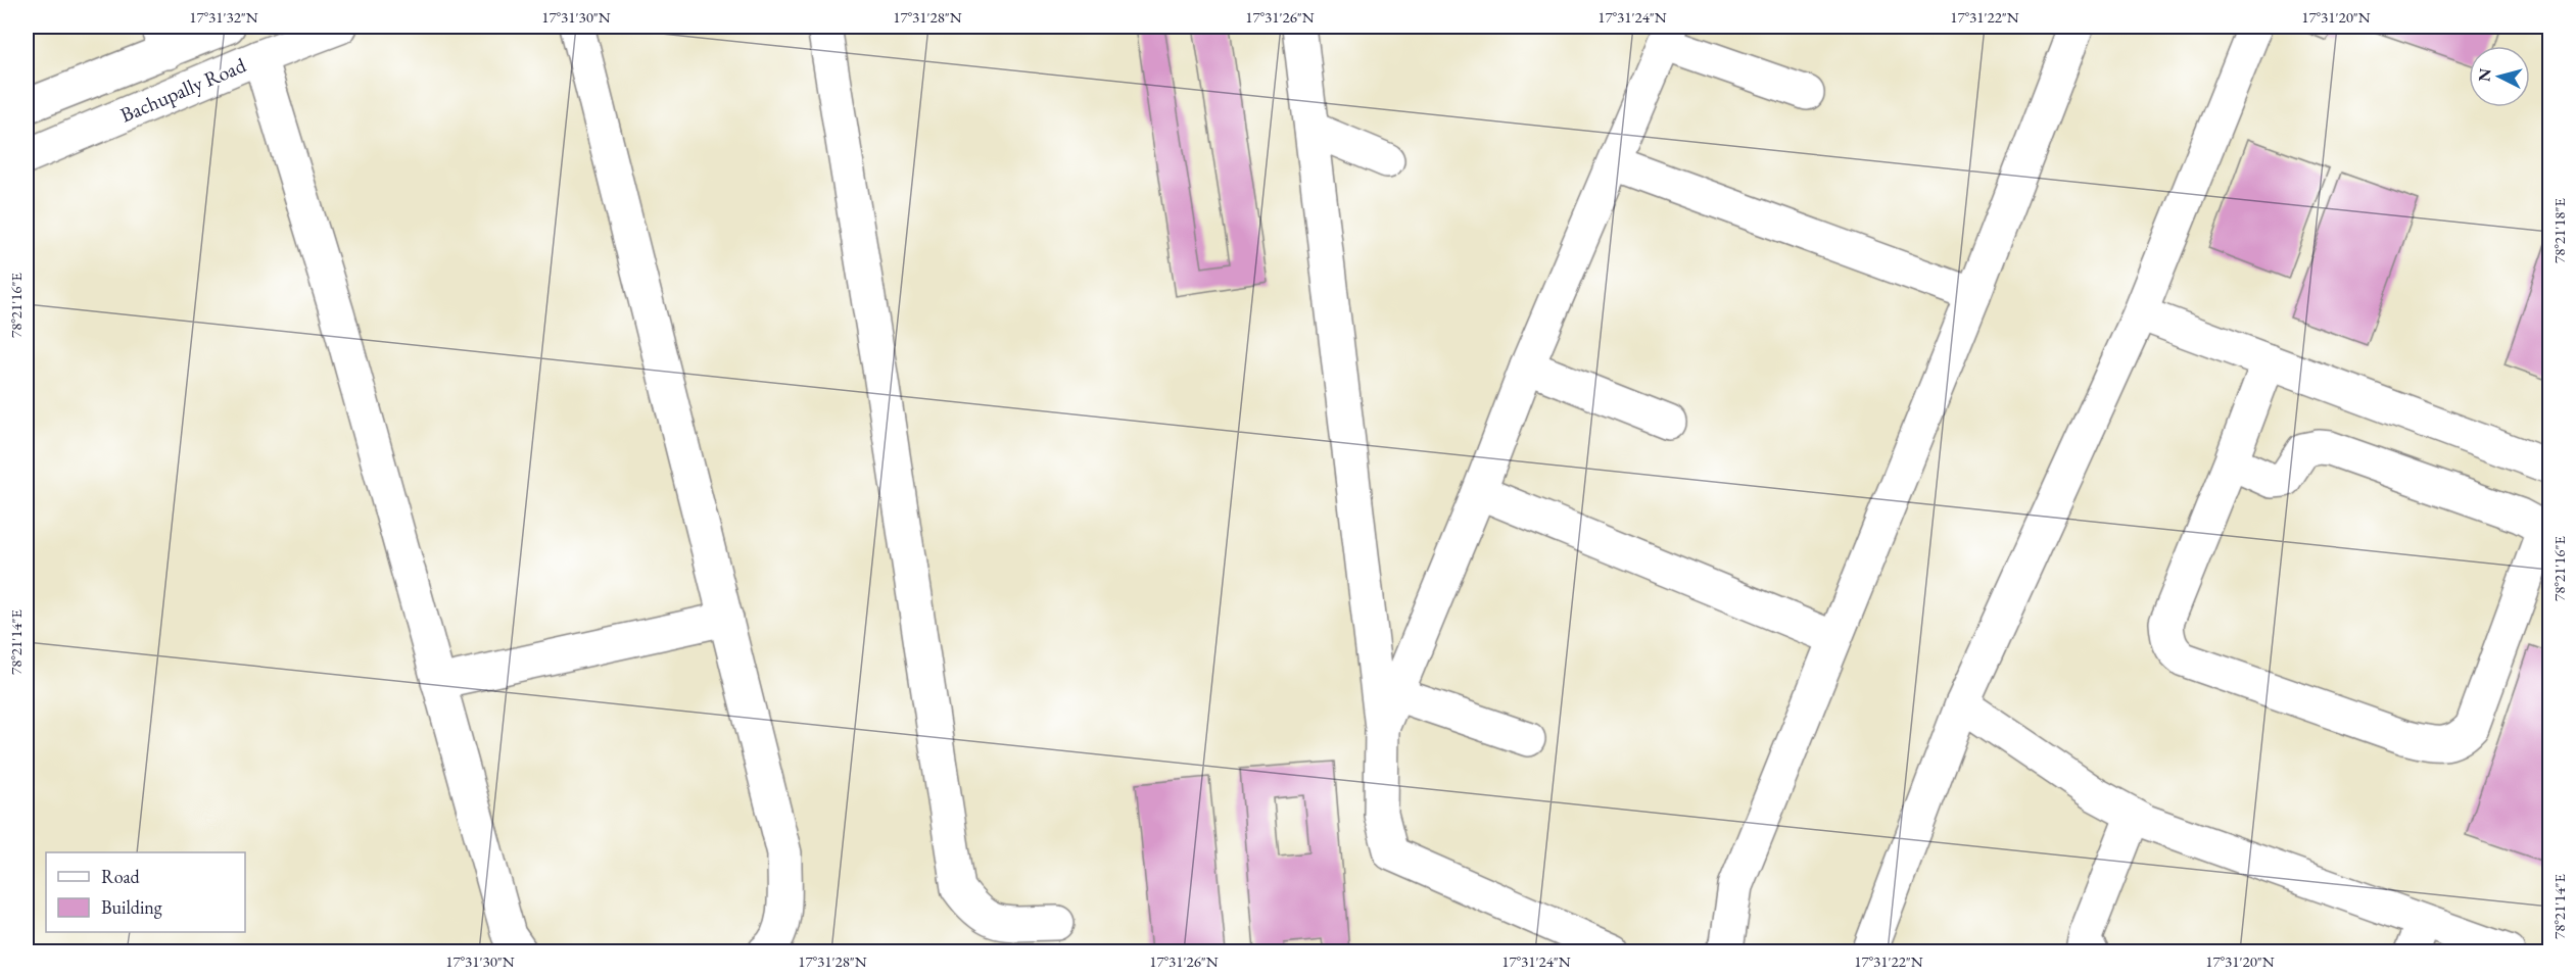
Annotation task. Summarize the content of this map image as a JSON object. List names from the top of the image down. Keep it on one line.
{"streets":{"street":["Bachupally Road"]},"legend":["Road","Building"],"north":"left","coordinates":["17°31'32\"N","17°31'30\"N","17°31'28\"N","17°31'26\"N","17°31'24\"N","17°31'22\"N","17°31'20\"N","78°21'18\"E","78°21'16\"E","78°21'14\"E"]}
